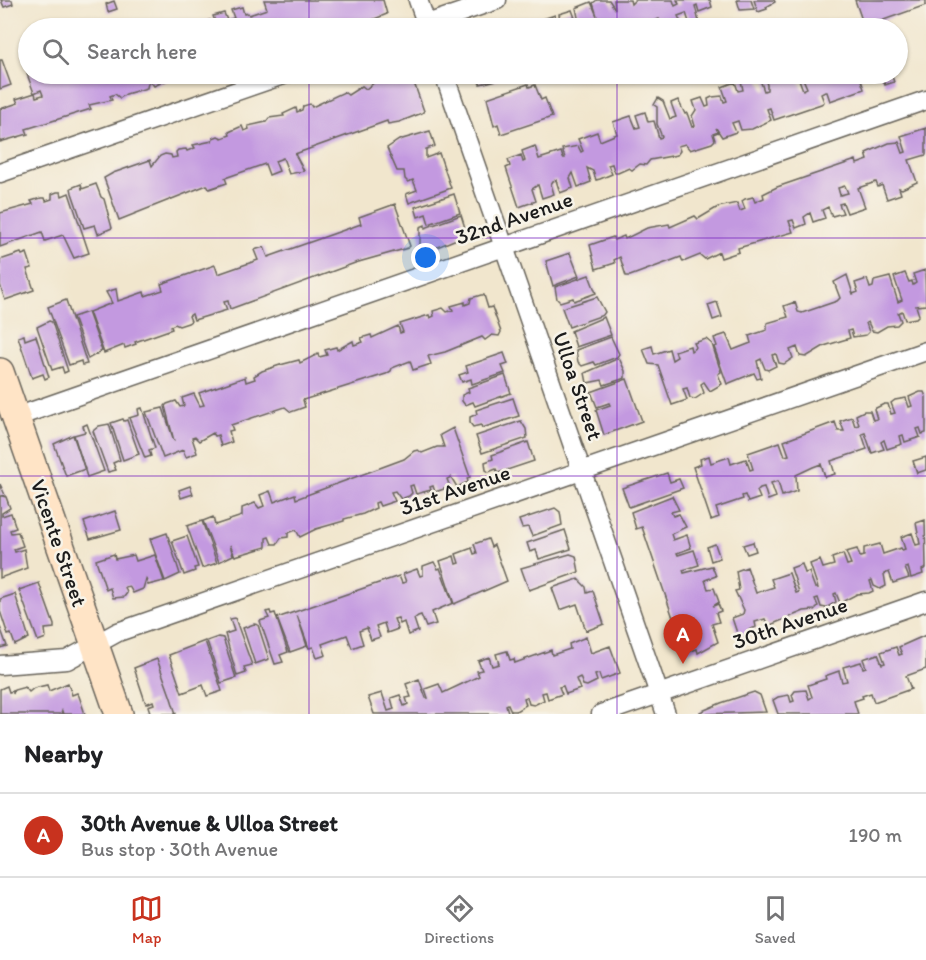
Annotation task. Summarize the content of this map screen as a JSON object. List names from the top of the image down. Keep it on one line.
{"streets":{"street":["32nd Avenue","Ulloa Street","31st Avenue","Vicente Street","30th Avenue"]},"crossings":[["32nd Avenue","Ulloa Street"],["32nd Avenue","Vicente Street"],["Ulloa Street","31st Avenue"],["Ulloa Street","30th Avenue"],["31st Avenue","Vicente Street"]],"page":{"search":"Search here","pins":"A","heading":"Nearby","list":[{"mark":"A","name":"30th Avenue & Ulloa Street","note":"Bus stop · 30th Avenue","value":"190 m"}],"nav":["Map","Directions","Saved"]}}
